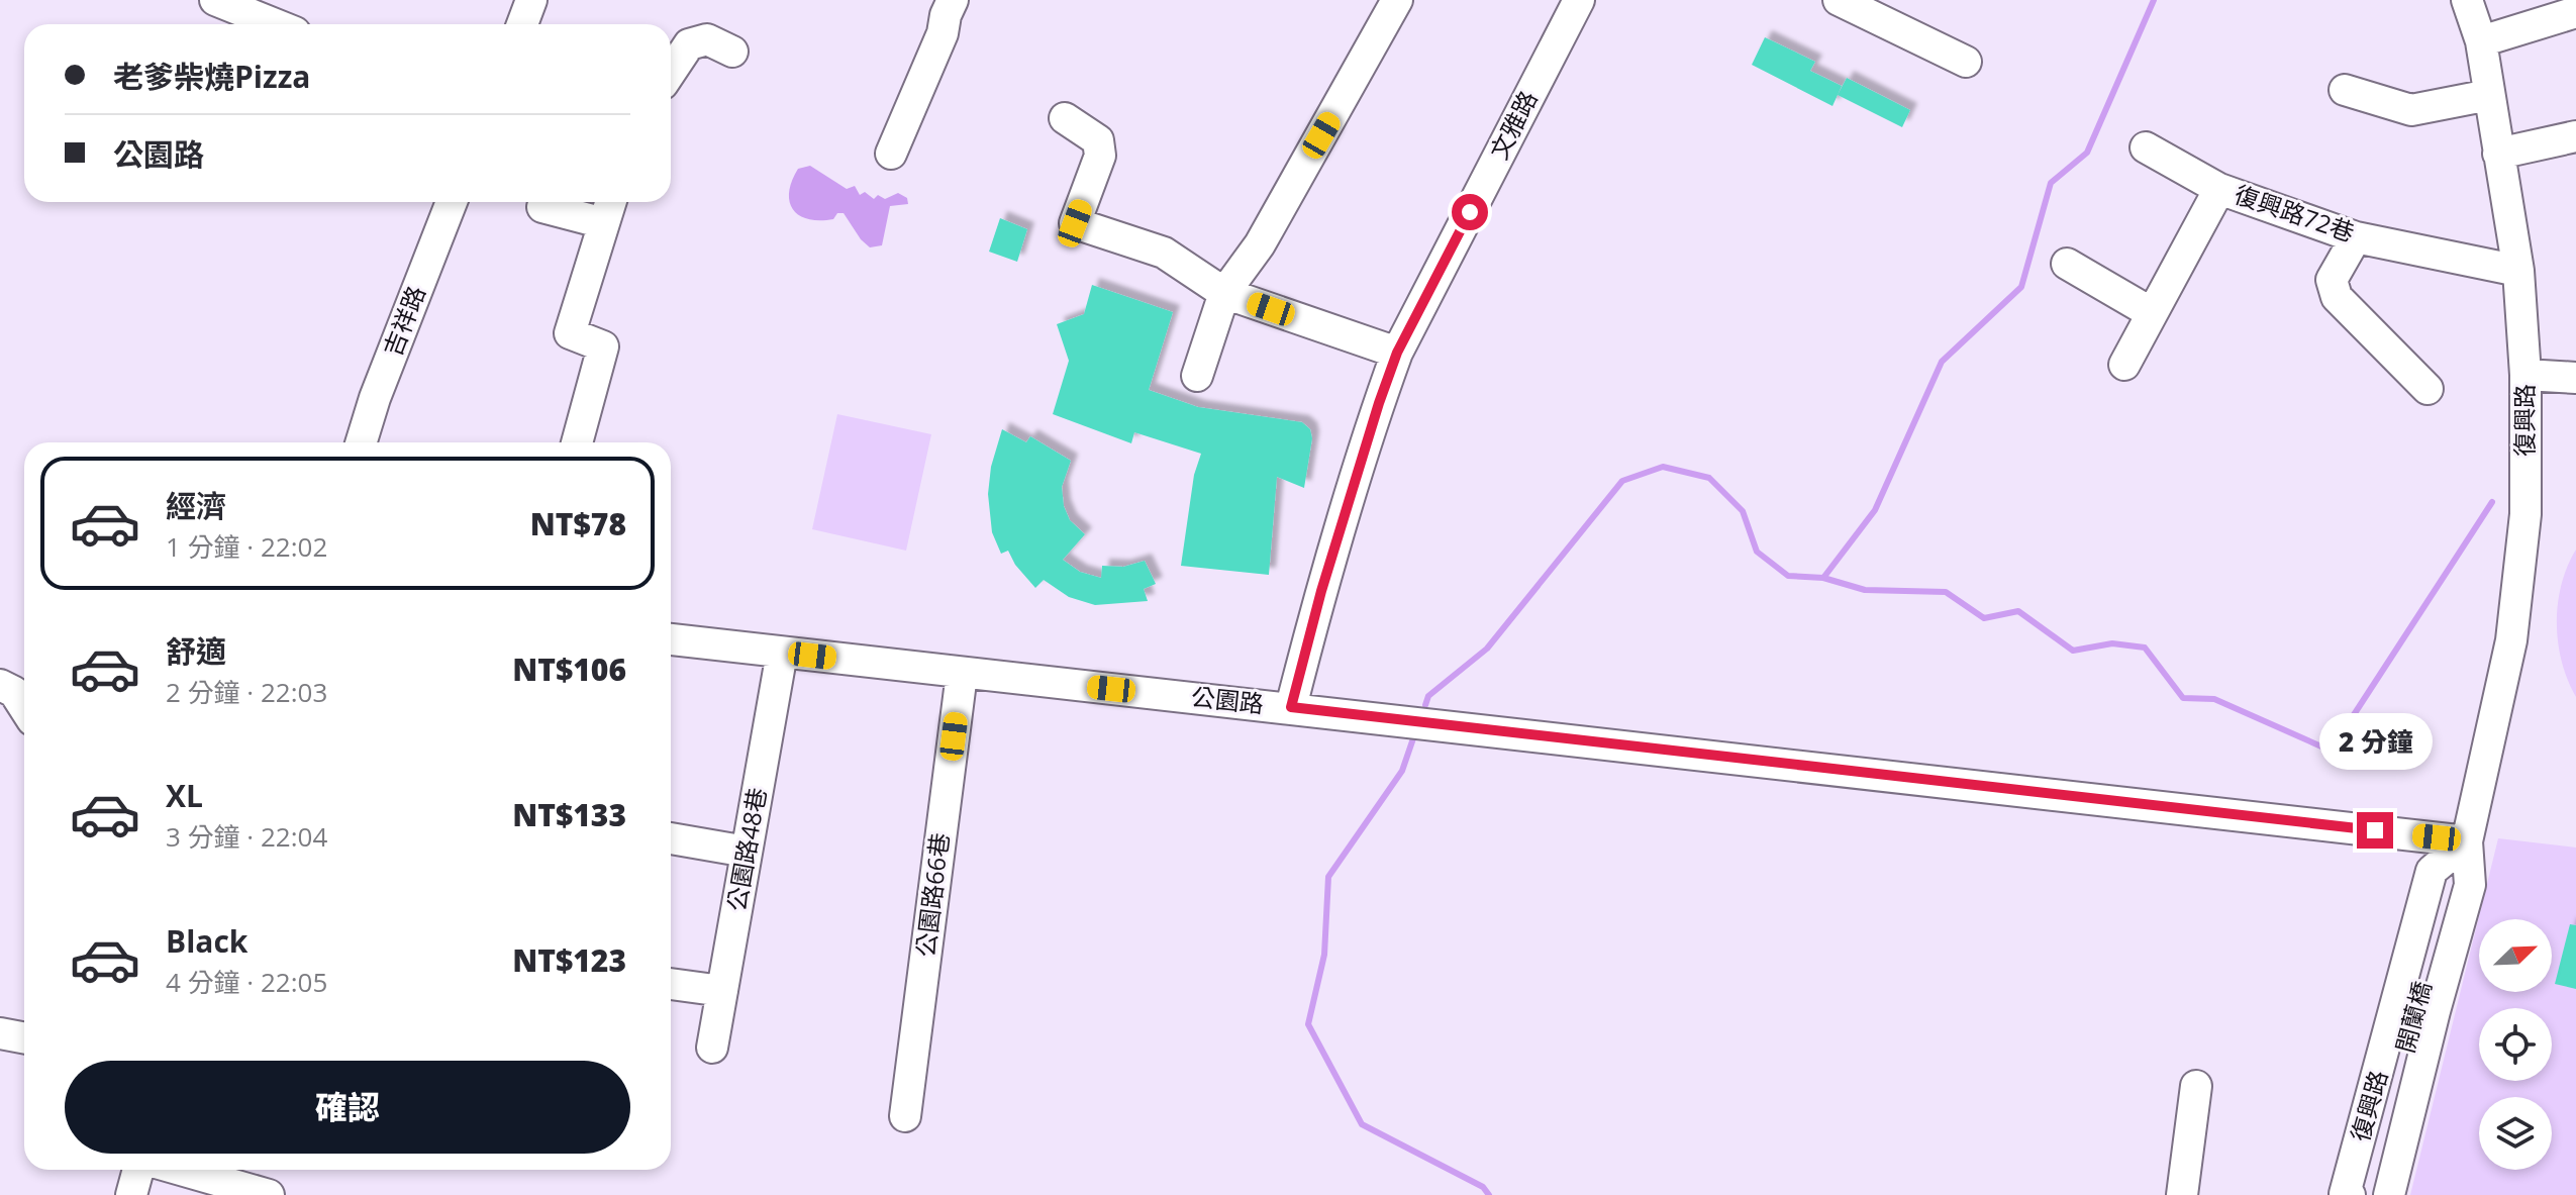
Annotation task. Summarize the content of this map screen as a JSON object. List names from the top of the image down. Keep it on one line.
{"streets":{"street":["文雅路","復興路72巷","吉祥路","復興路","公園路","公園路48巷","公園路66巷"]},"crossings":[["文雅路","公園路"],["復興路72巷","復興路"],["復興路","公園路"],["公園路","公園路48巷"],["公園路","公園路66巷"]],"north":"top right","page":{"banner":["老爹柴燒Pizza","公園路"],"list":[{"name":"經濟","note":"1 分鐘 · 22:02","value":"NT$78"},{"name":"舒適","note":"2 分鐘 · 22:03","value":"NT$106"},{"name":"XL","note":"3 分鐘 · 22:04","value":"NT$133"},{"name":"Black","note":"4 分鐘 · 22:05","value":"NT$123"}],"bubble":"2 分鐘","buttons":"確認"}}
